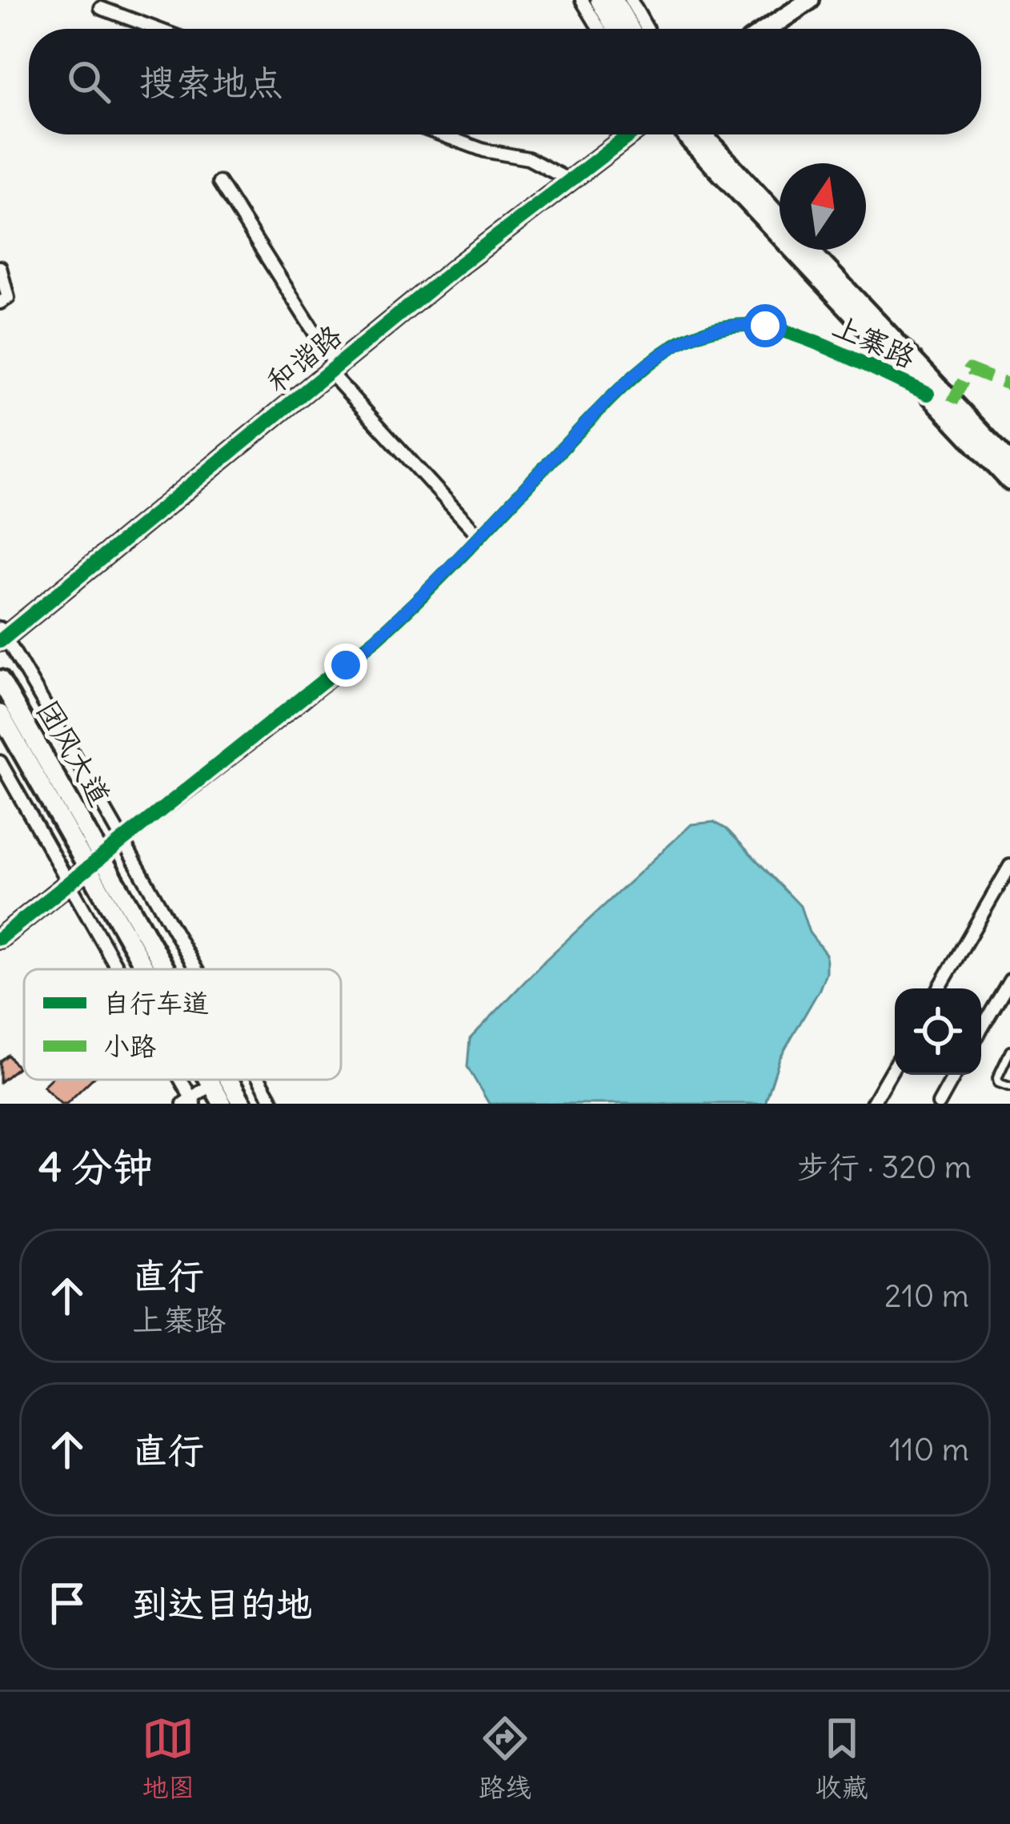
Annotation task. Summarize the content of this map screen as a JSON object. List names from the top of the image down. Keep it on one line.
{"streets":{"street":["上寨路","和谐路","团风大道"]},"crossings":[["上寨路","团风大道"]],"legend":["自行车道","小路"],"north":"top","page":{"search":"搜索地点","heading":["4 分钟","步行 · 320 m"],"list":[["直行","上寨路","210 m"],["直行","110 m"],"到达目的地"],"nav":["地图","路线","收藏"]}}
